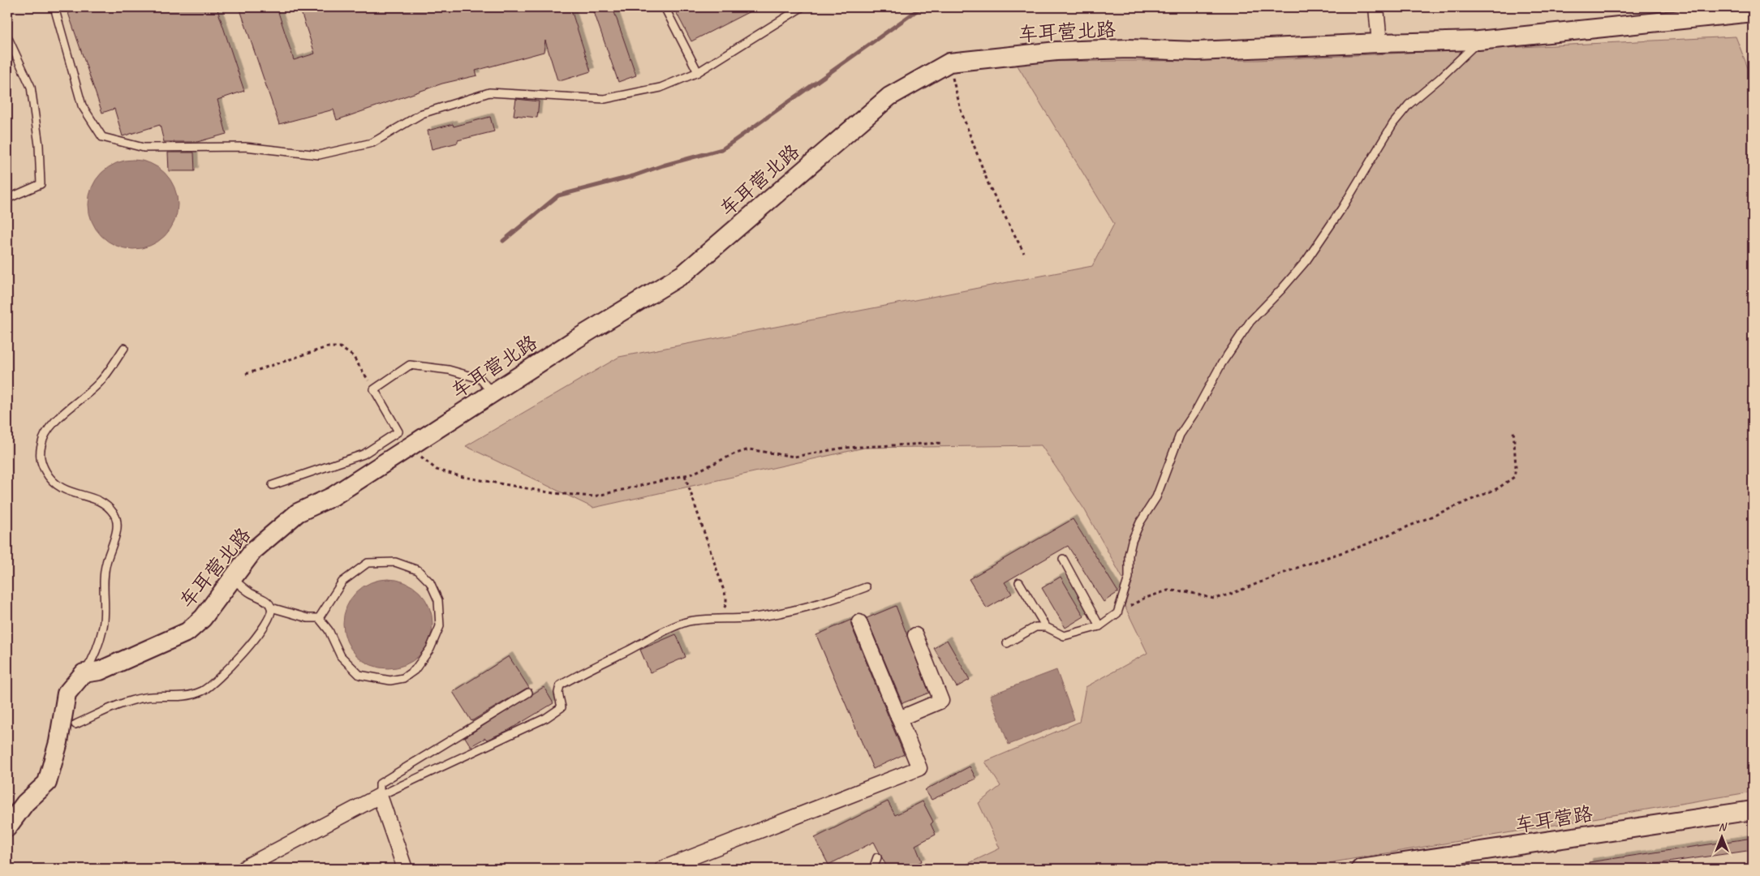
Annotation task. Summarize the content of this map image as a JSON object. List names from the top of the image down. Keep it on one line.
{"streets":{"street":["车耳营北路","车耳营路"]},"north":"top"}
